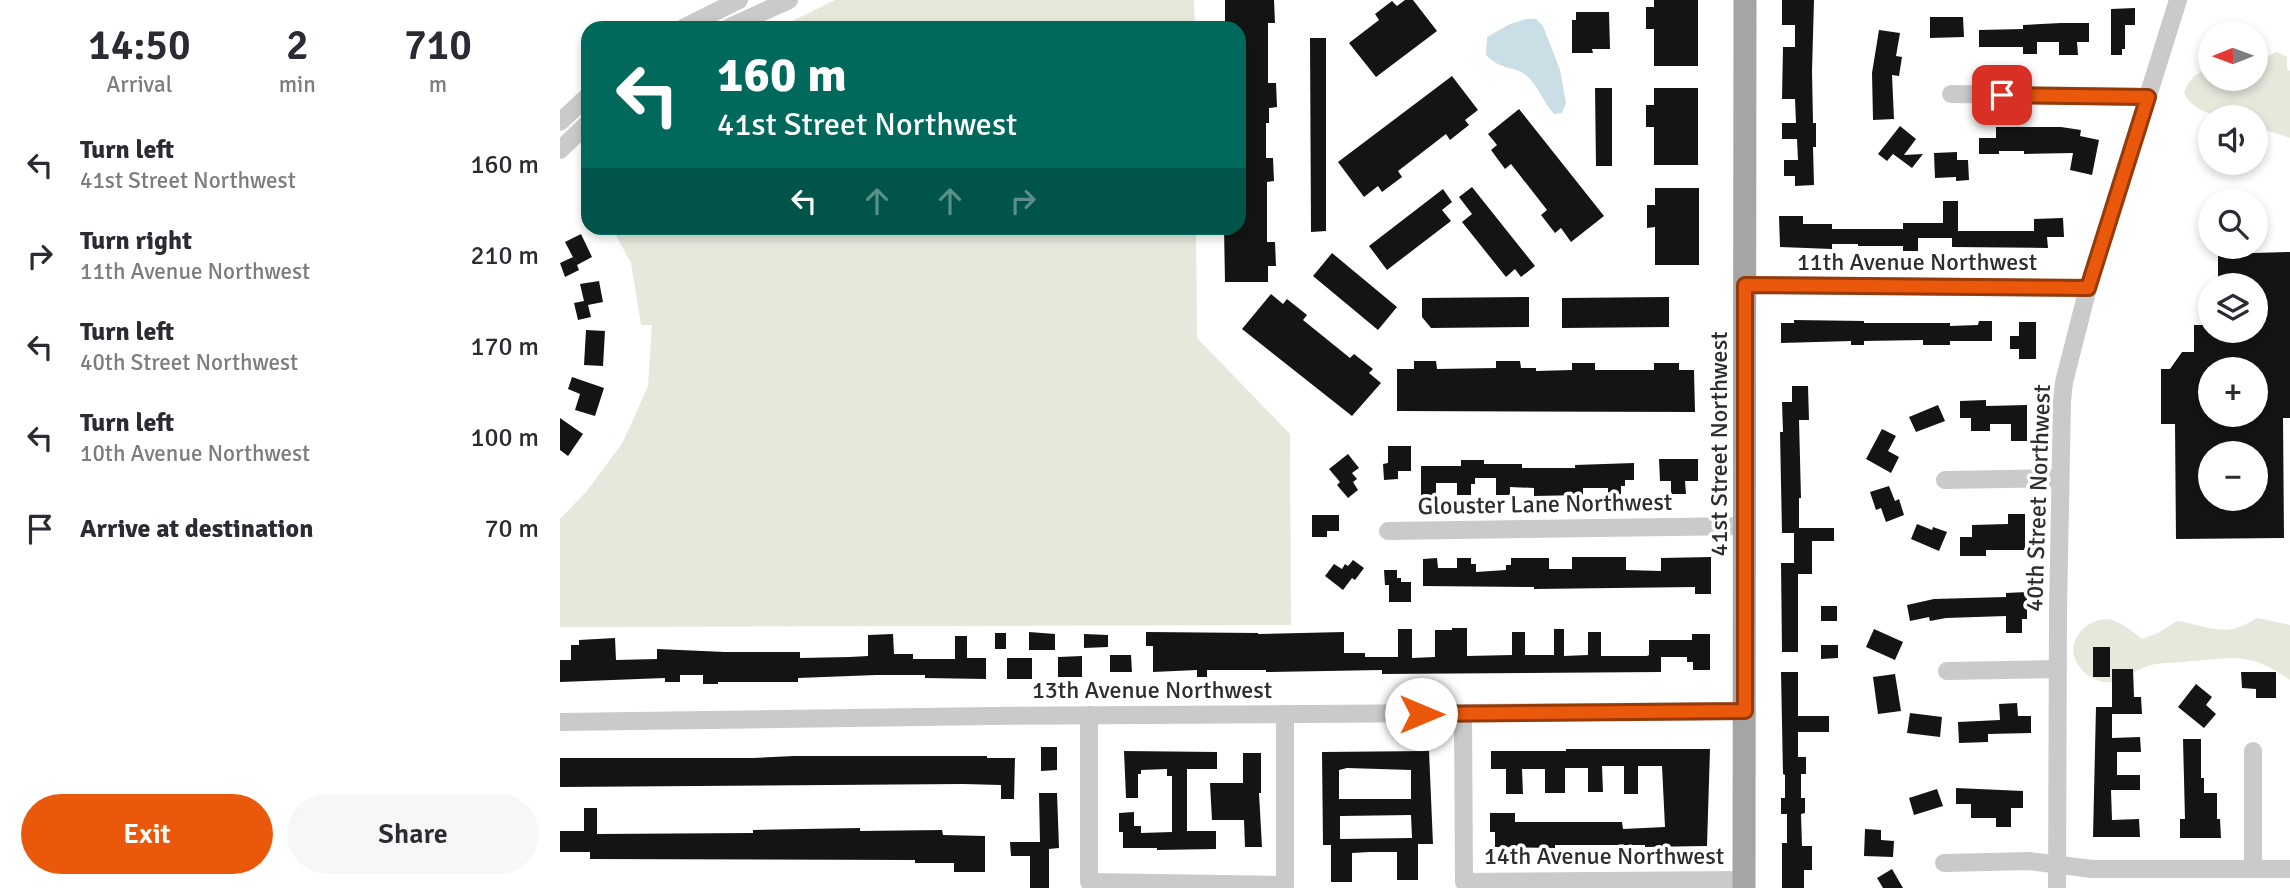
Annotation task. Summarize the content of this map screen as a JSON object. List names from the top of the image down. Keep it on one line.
{"streets":{"main road":["41st Street Northwest"],"street":["11th Avenue Northwest","40th Street Northwest","Glouster Lane Northwest","13th Avenue Northwest","14th Avenue Northwest"]},"crossings":[["11th Avenue Northwest","41st Street Northwest"],["11th Avenue Northwest","40th Street Northwest"],["41st Street Northwest","Glouster Lane Northwest"],["41st Street Northwest","13th Avenue Northwest"],["41st Street Northwest","14th Avenue Northwest"],["13th Avenue Northwest","14th Avenue Northwest"]],"north":"left","page":{"eta":["14:50","Arrival","2","min","710","m"],"map_buttons":["+","−"],"turn":["160 m","41st Street Northwest"],"list":[{"name":"Turn left","note":"41st Street Northwest","value":"160 m"},{"name":"Turn right","note":"11th Avenue Northwest","value":"210 m"},{"name":"Turn left","note":"40th Street Northwest","value":"170 m"},{"name":"Turn left","note":"10th Avenue Northwest","value":"100 m"},{"name":"Arrive at destination","value":"70 m"}],"buttons":["Exit","Share"]}}
